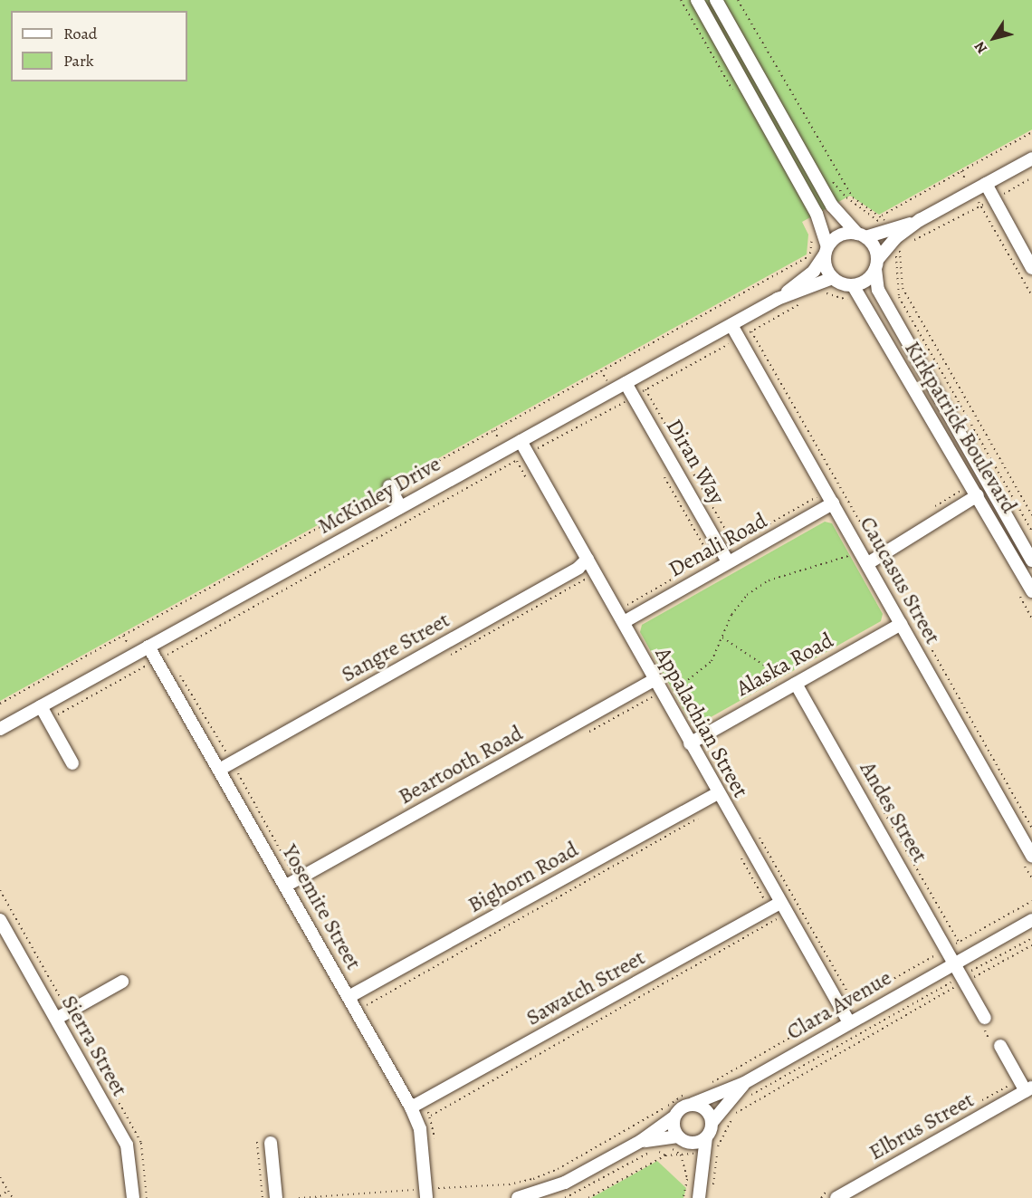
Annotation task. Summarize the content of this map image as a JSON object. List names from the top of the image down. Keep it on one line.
{"streets":{"street":["Kirkpatrick Boulevard","Diran Way","McKinley Drive","Denali Road","Caucasus Street","Sangre Street","Alaska Road","Appalachian Street","Beartooth Road","Andes Street","Bighorn Road","Yosemite Street","Sawatch Street","Clara Avenue","Sierra Street","Elbrus Street"]},"crossings":[["Kirkpatrick Boulevard","McKinley Drive"],["Diran Way","McKinley Drive"],["Diran Way","Denali Road"],["McKinley Drive","Caucasus Street"],["McKinley Drive","Appalachian Street"],["McKinley Drive","Yosemite Street"],["Denali Road","Caucasus Street"],["Denali Road","Appalachian Street"],["Caucasus Street","Alaska Road"],["Sangre Street","Appalachian Street"],["Sangre Street","Yosemite Street"],["Alaska Road","Appalachian Street"],["Alaska Road","Andes Street"],["Appalachian Street","Beartooth Road"],["Appalachian Street","Bighorn Road"],["Appalachian Street","Sawatch Street"],["Appalachian Street","Clara Avenue"],["Beartooth Road","Yosemite Street"],["Andes Street","Clara Avenue"],["Bighorn Road","Yosemite Street"],["Yosemite Street","Sawatch Street"]],"legend":["Road","Park"],"north":"bottom left"}
